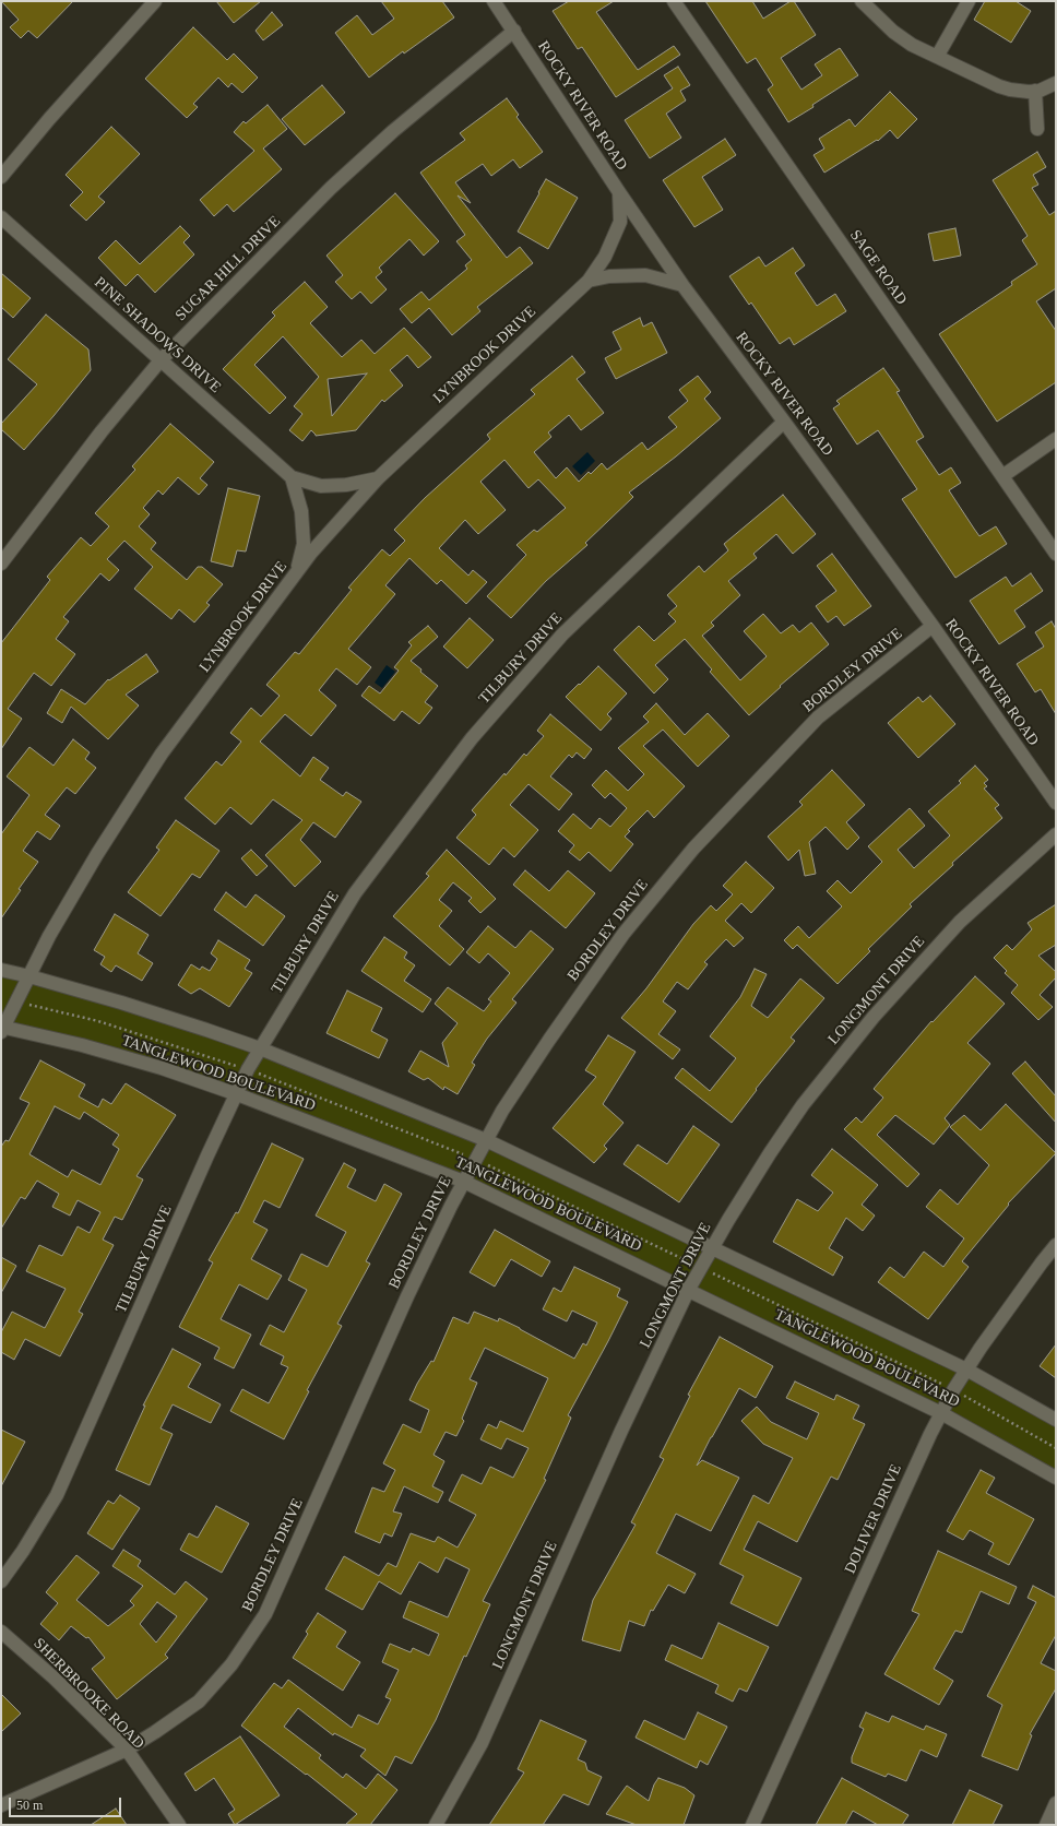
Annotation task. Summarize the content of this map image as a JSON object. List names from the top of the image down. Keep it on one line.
{"streets":{"street":["ROCKY RIVER ROAD","SAGE ROAD","SUGAR HILL DRIVE","PINE SHADOWS DRIVE","LYNBROOK DRIVE","TILBURY DRIVE","BORDLEY DRIVE","LONGMONT DRIVE","TANGLEWOOD BOULEVARD","DOLIVER DRIVE","SHERBROOKE ROAD"]},"crossings":[["ROCKY RIVER ROAD","SUGAR HILL DRIVE"],["ROCKY RIVER ROAD","LYNBROOK DRIVE"],["ROCKY RIVER ROAD","TILBURY DRIVE"],["ROCKY RIVER ROAD","BORDLEY DRIVE"],["SUGAR HILL DRIVE","PINE SHADOWS DRIVE"],["PINE SHADOWS DRIVE","LYNBROOK DRIVE"],["LYNBROOK DRIVE","TANGLEWOOD BOULEVARD"],["TILBURY DRIVE","TANGLEWOOD BOULEVARD"],["BORDLEY DRIVE","TANGLEWOOD BOULEVARD"],["BORDLEY DRIVE","SHERBROOKE ROAD"],["LONGMONT DRIVE","TANGLEWOOD BOULEVARD"],["TANGLEWOOD BOULEVARD","DOLIVER DRIVE"]],"scale_bar":"50 m"}
